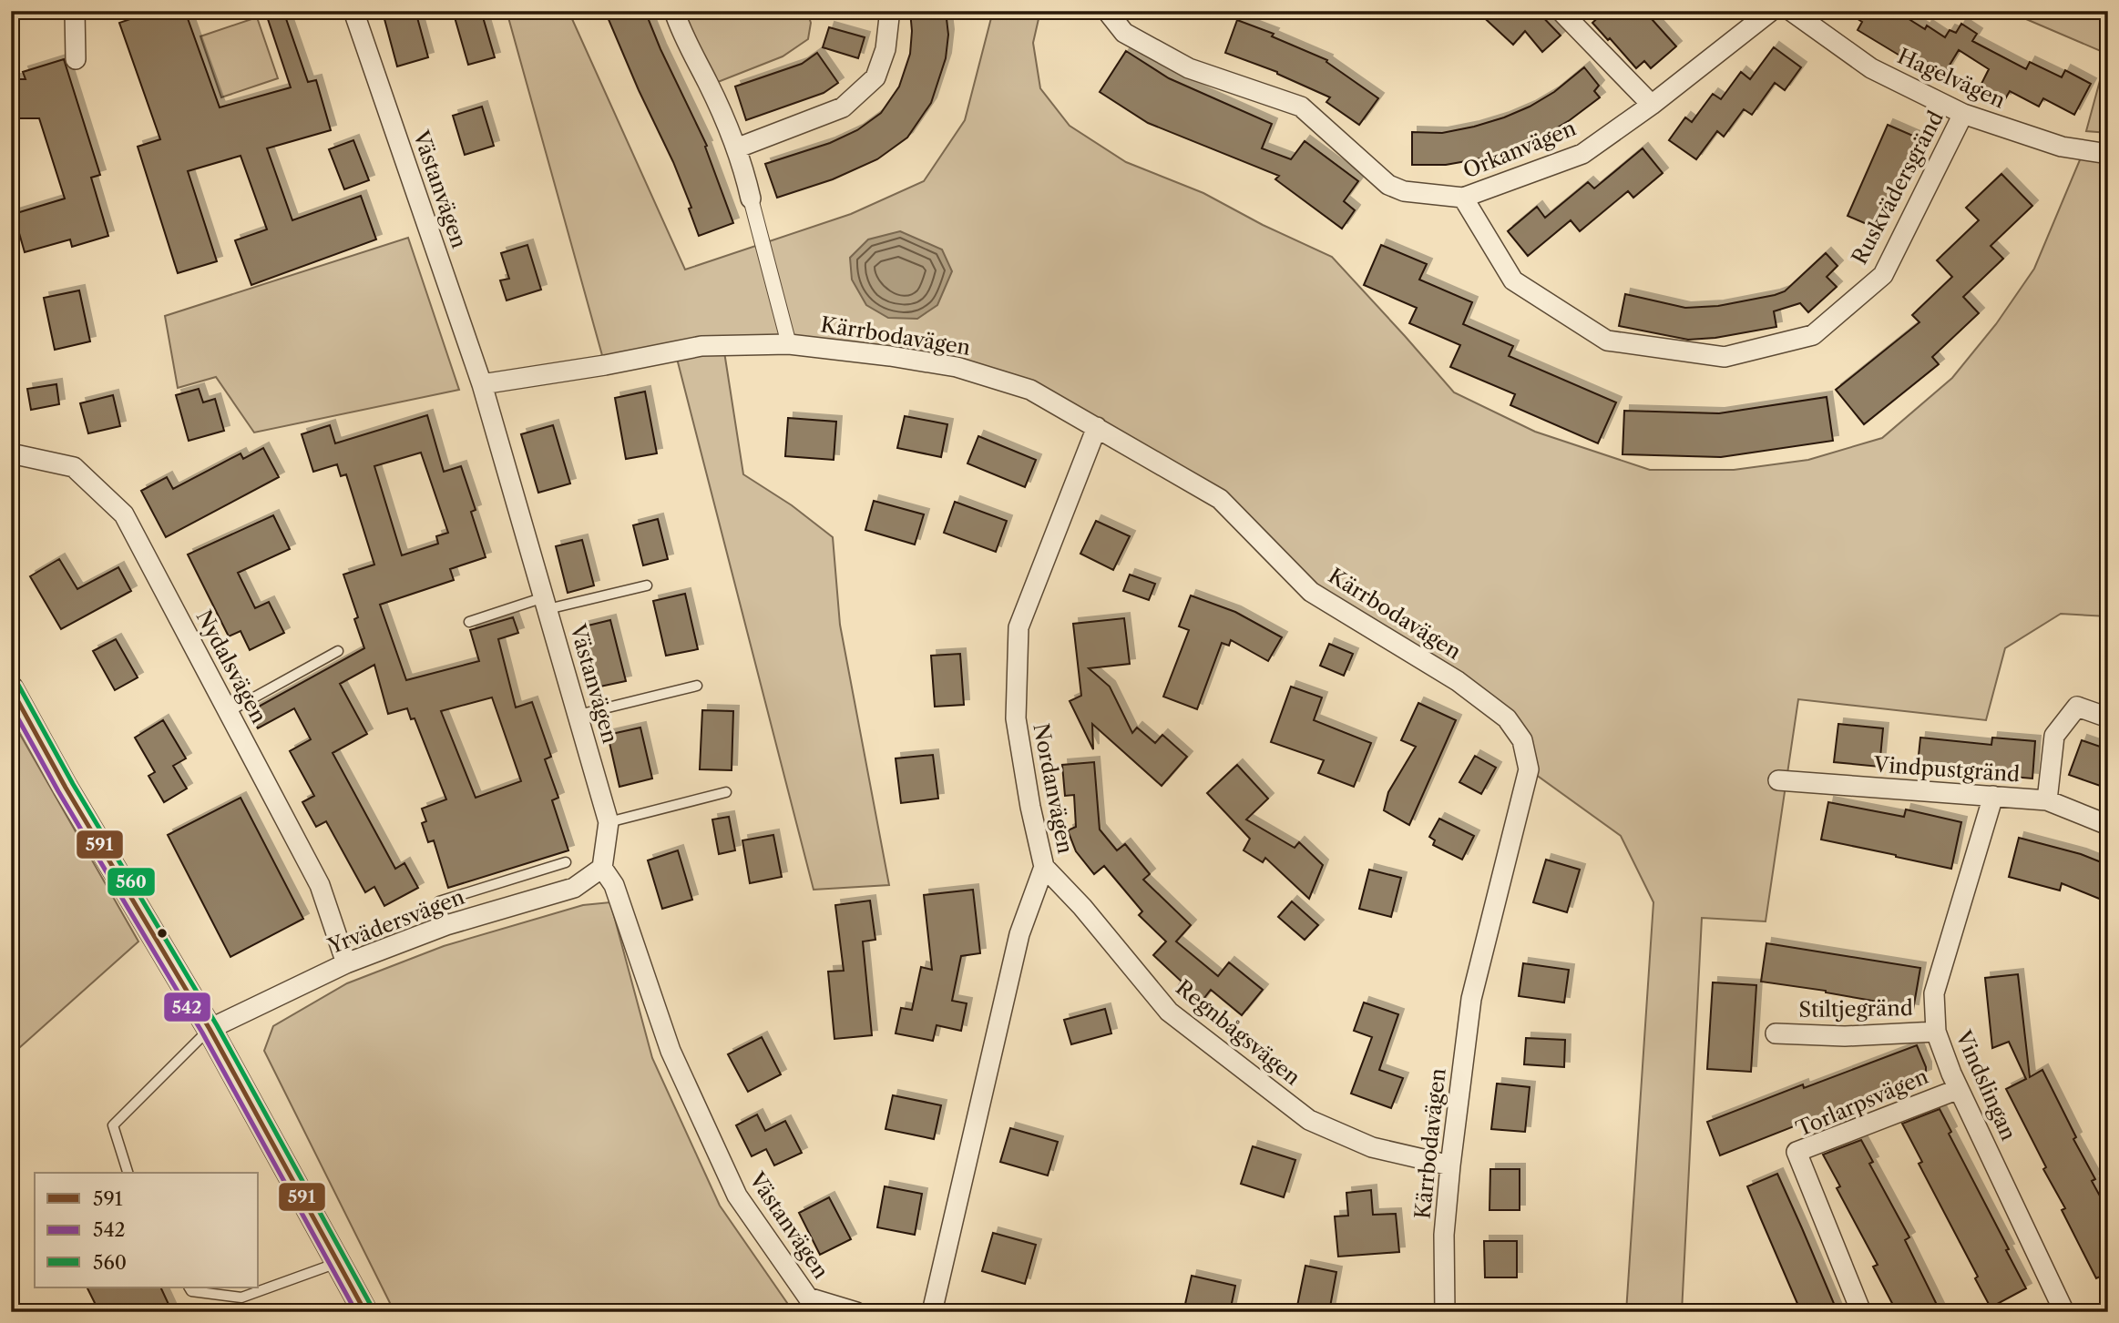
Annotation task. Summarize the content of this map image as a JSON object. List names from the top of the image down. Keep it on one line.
{"streets":{"street":["Hagelvägen","Orkanvägen","Ruskvädersgränd","Västanvägen","Kärrbodavägen","Nydalsvägen","Vindpustgränd","Nordanvägen","Yrvädersvägen","Stiltjegränd","Regnbågsvägen","Vindslingan","Torlarpsvägen"]},"crossings":[["Hagelvägen","Ruskvädersgränd"],["Orkanvägen","Ruskvädersgränd"],["Västanvägen","Kärrbodavägen"],["Västanvägen","Yrvädersvägen"],["Kärrbodavägen","Nordanvägen"],["Kärrbodavägen","Regnbågsvägen"],["Nydalsvägen","Yrvädersvägen"],["Vindpustgränd","Vindslingan"],["Nordanvägen","Regnbågsvägen"],["Stiltjegränd","Vindslingan"],["Vindslingan","Torlarpsvägen"]],"lines":["transit line 560","transit line 591","transit line 542"],"legend":["591","542","560"]}
